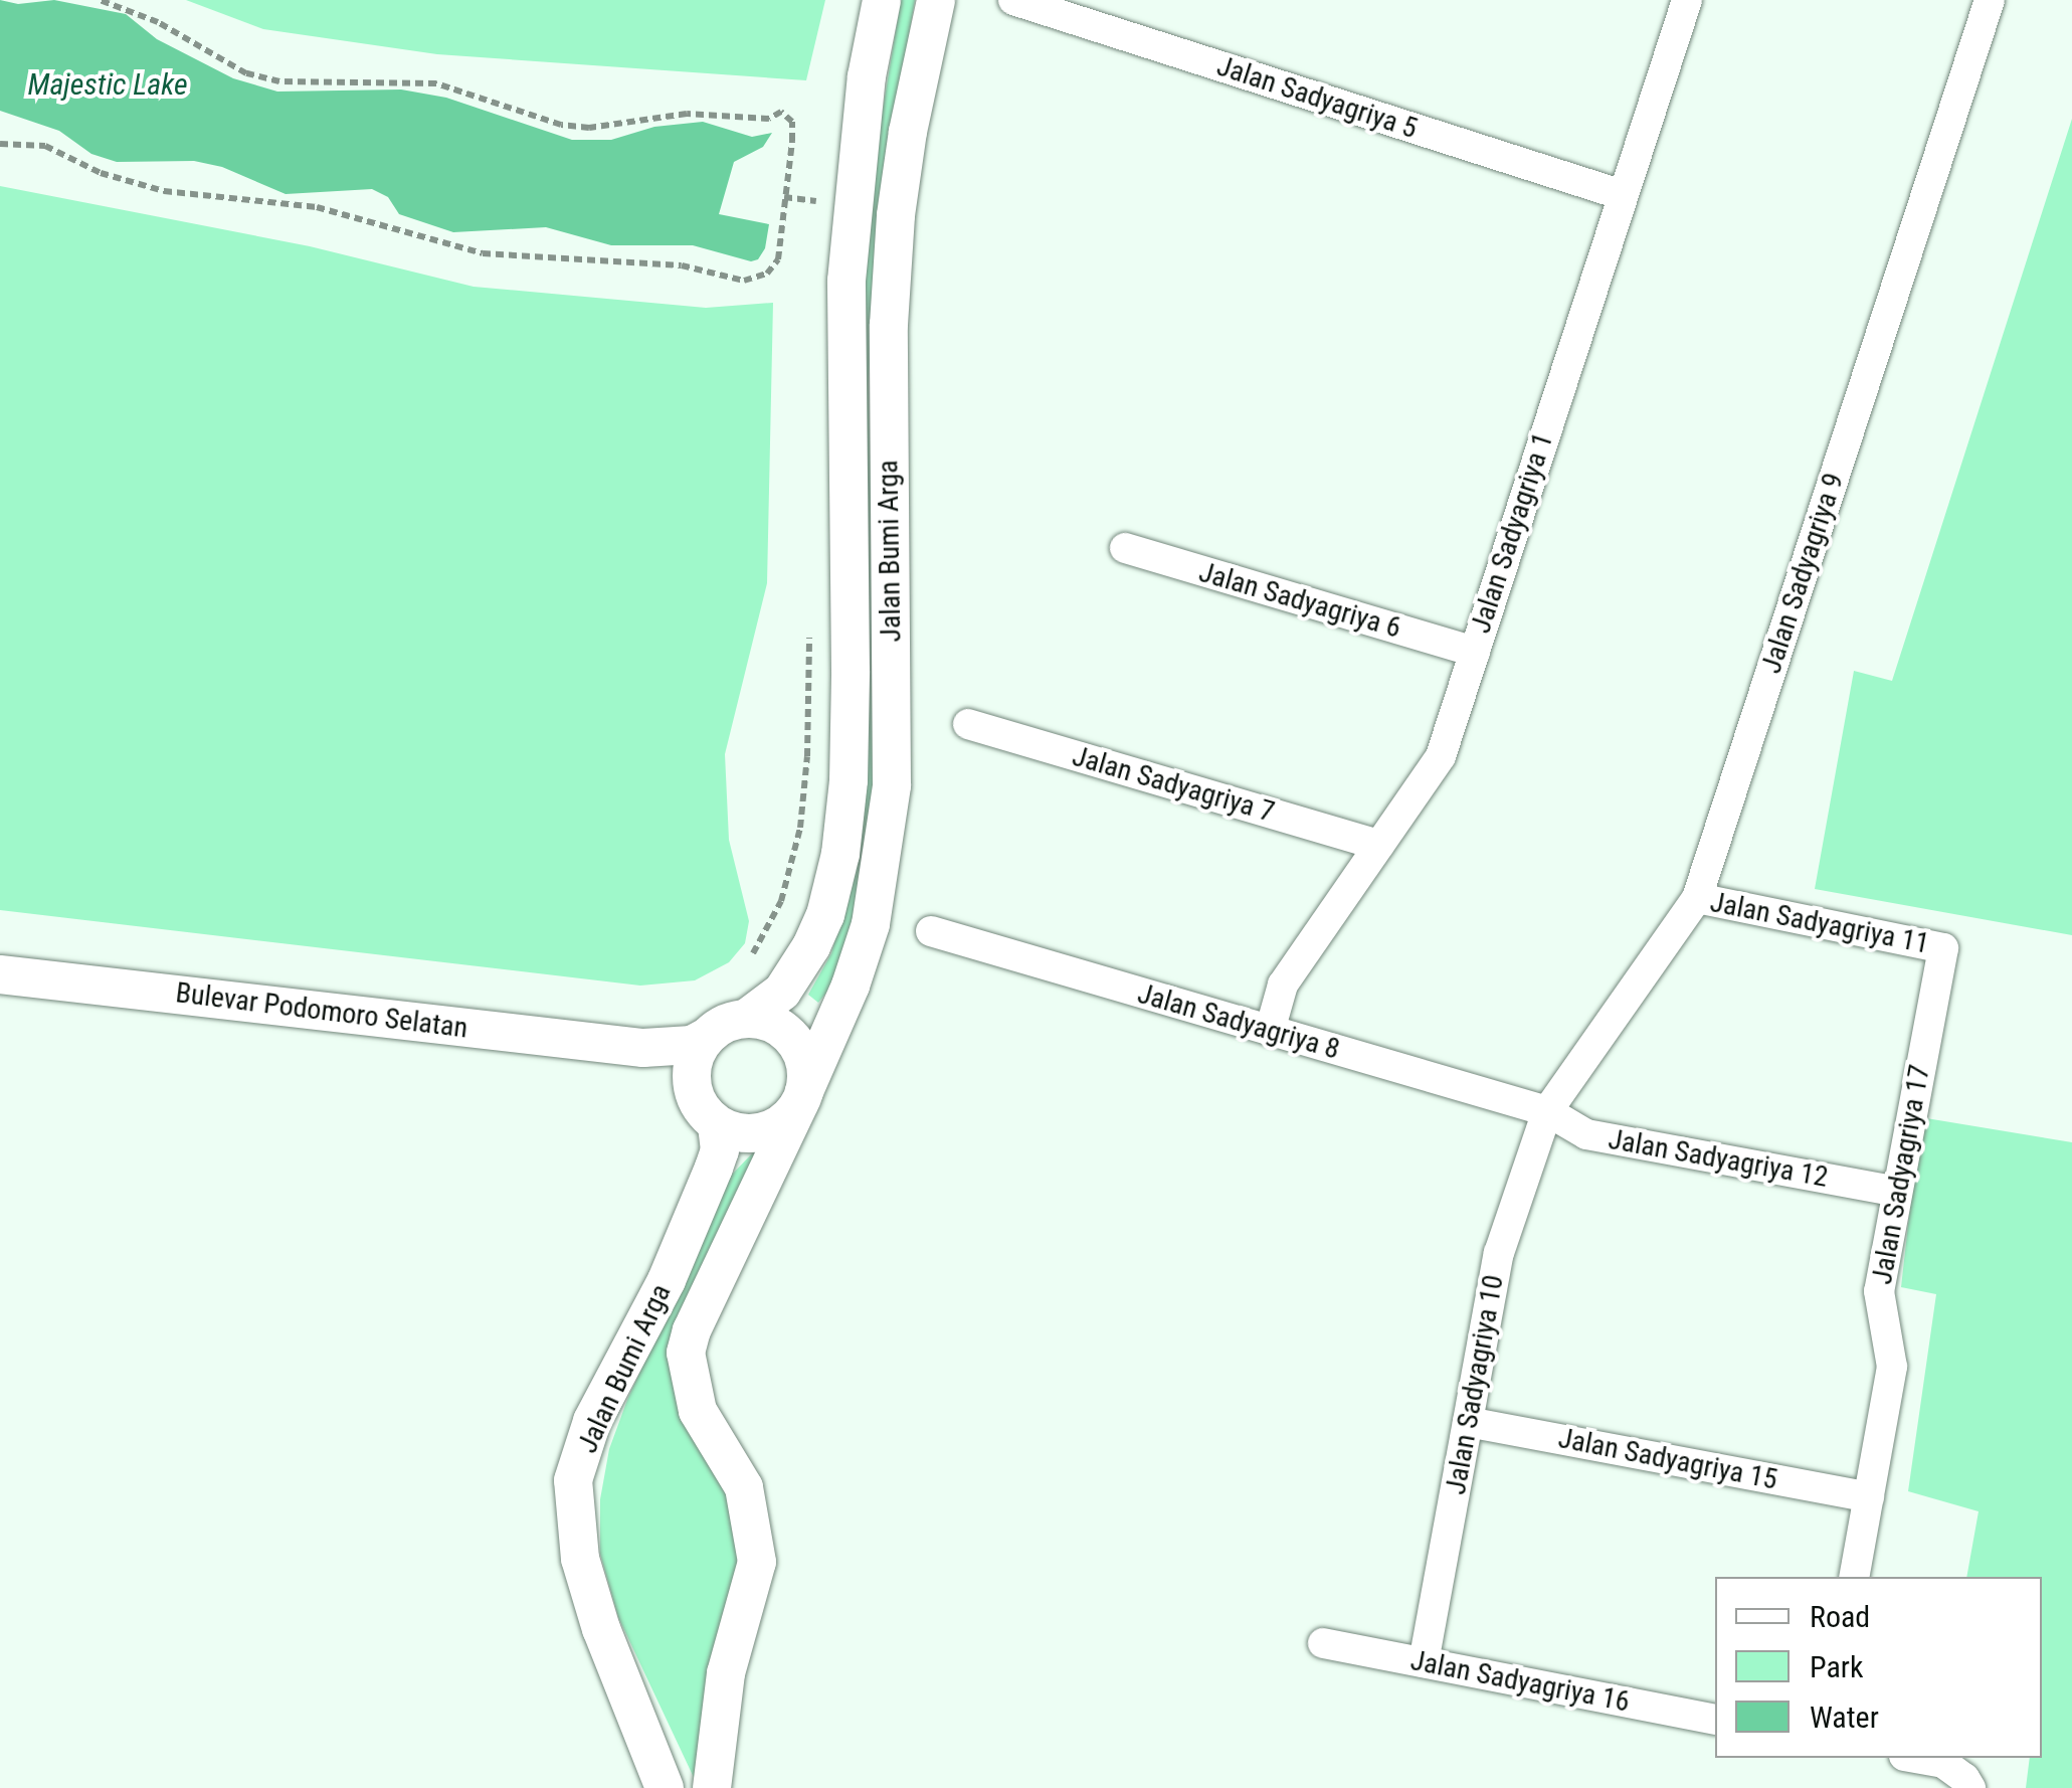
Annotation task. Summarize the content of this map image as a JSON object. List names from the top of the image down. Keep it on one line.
{"streets":{"street":["Jalan Sadyagriya 5","Jalan Sadyagriya 1","Jalan Bumi Arga","Jalan Sadyagriya 9","Jalan Sadyagriya 6","Jalan Sadyagriya 7","Jalan Sadyagriya 11","Bulevar Podomoro Selatan","Jalan Sadyagriya 8","Jalan Sadyagriya 12","Jalan Sadyagriya 17","Jalan Sadyagriya 10","Jalan Sadyagriya 15","Jalan Sadyagriya 16"]},"crossings":[["Jalan Sadyagriya 5","Jalan Sadyagriya 1"],["Jalan Sadyagriya 1","Jalan Sadyagriya 6"],["Jalan Sadyagriya 1","Jalan Sadyagriya 7"],["Jalan Sadyagriya 1","Jalan Sadyagriya 8"],["Jalan Bumi Arga","Bulevar Podomoro Selatan"],["Jalan Sadyagriya 9","Jalan Sadyagriya 11"],["Jalan Sadyagriya 9","Jalan Sadyagriya 8"],["Jalan Sadyagriya 9","Jalan Sadyagriya 12"],["Jalan Sadyagriya 9","Jalan Sadyagriya 10"],["Jalan Sadyagriya 11","Jalan Sadyagriya 17"],["Jalan Sadyagriya 8","Jalan Sadyagriya 12"],["Jalan Sadyagriya 8","Jalan Sadyagriya 10"],["Jalan Sadyagriya 12","Jalan Sadyagriya 17"],["Jalan Sadyagriya 12","Jalan Sadyagriya 10"],["Jalan Sadyagriya 17","Jalan Sadyagriya 15"],["Jalan Sadyagriya 10","Jalan Sadyagriya 15"],["Jalan Sadyagriya 10","Jalan Sadyagriya 16"]],"water":["Majestic Lake"],"legend":["Road","Park","Water"]}
